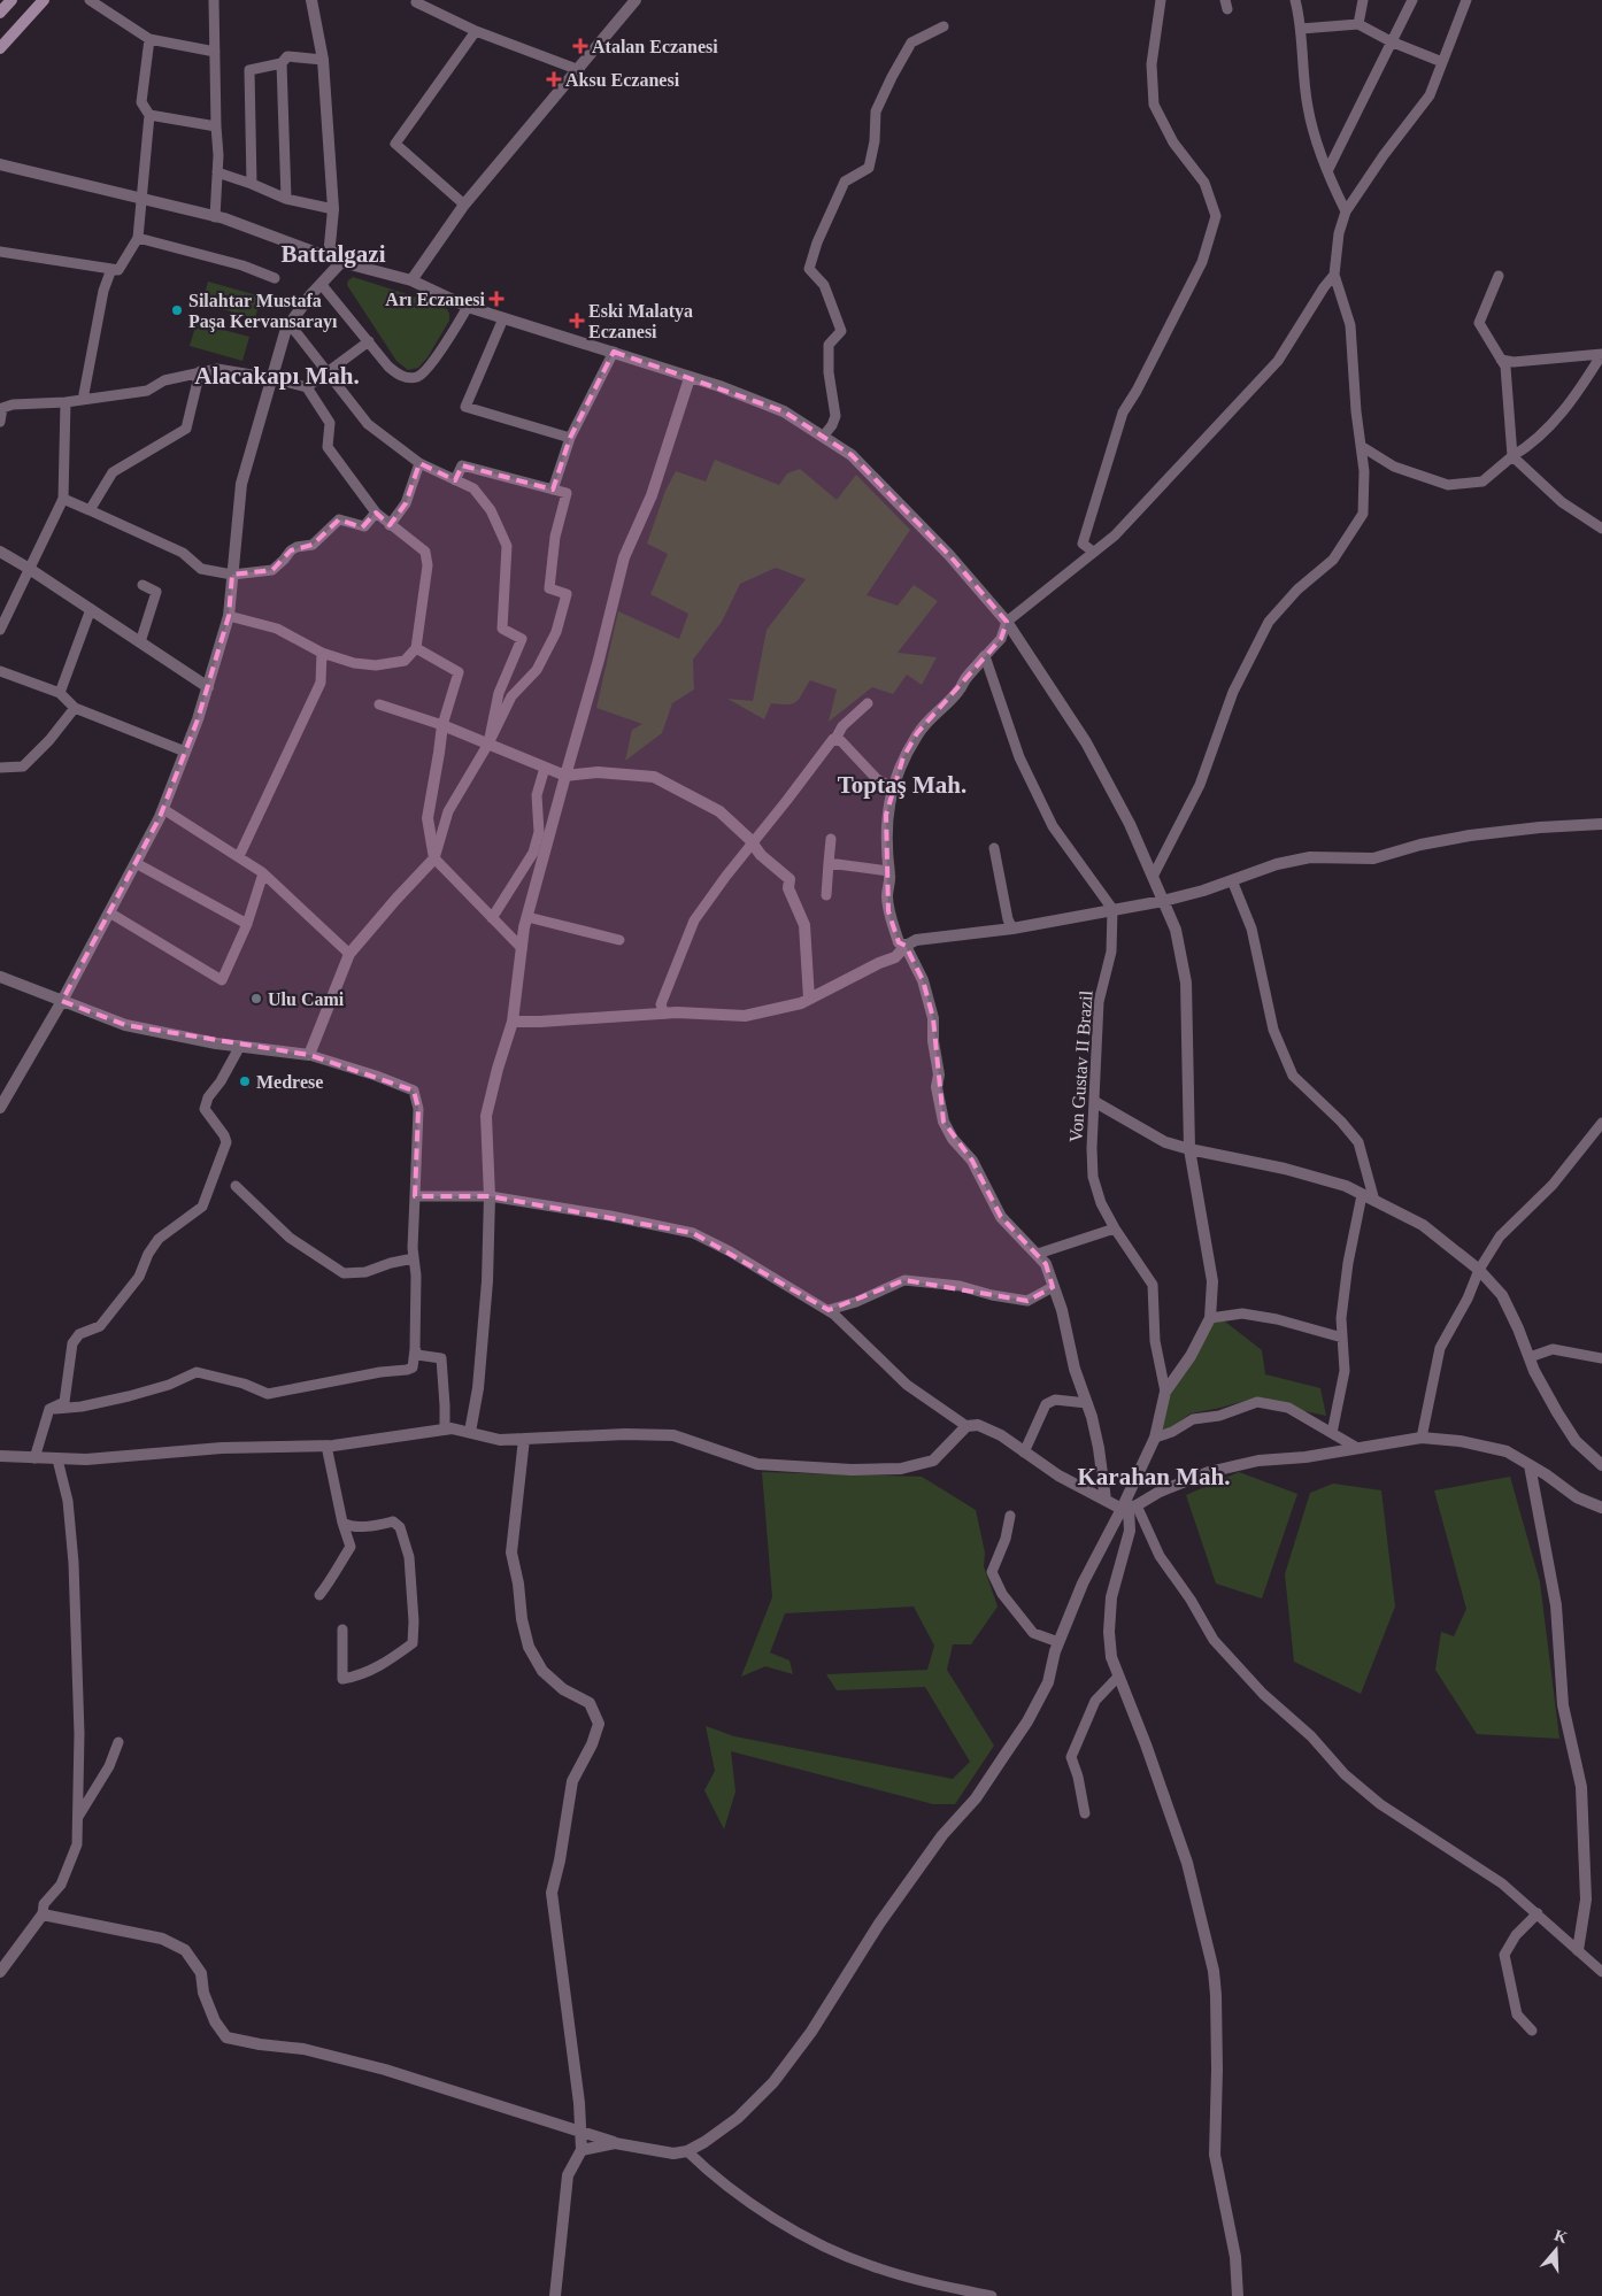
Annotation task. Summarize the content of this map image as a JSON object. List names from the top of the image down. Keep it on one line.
{"streets":{"street":["Von Gustav II Brazil"]},"districts":["Battalgazi","Alacakapı Mah.","Toptaş Mah.","Karahan Mah."],"places":{"health":["Atalan Eczanesi","Aksu Eczanesi","Arı Eczanesi","Eski Malatya Eczanesi"],"other":["Silahtar Mustafa Paşa Kervansarayı","Ulu Cami","Medrese"]},"north":"top"}
